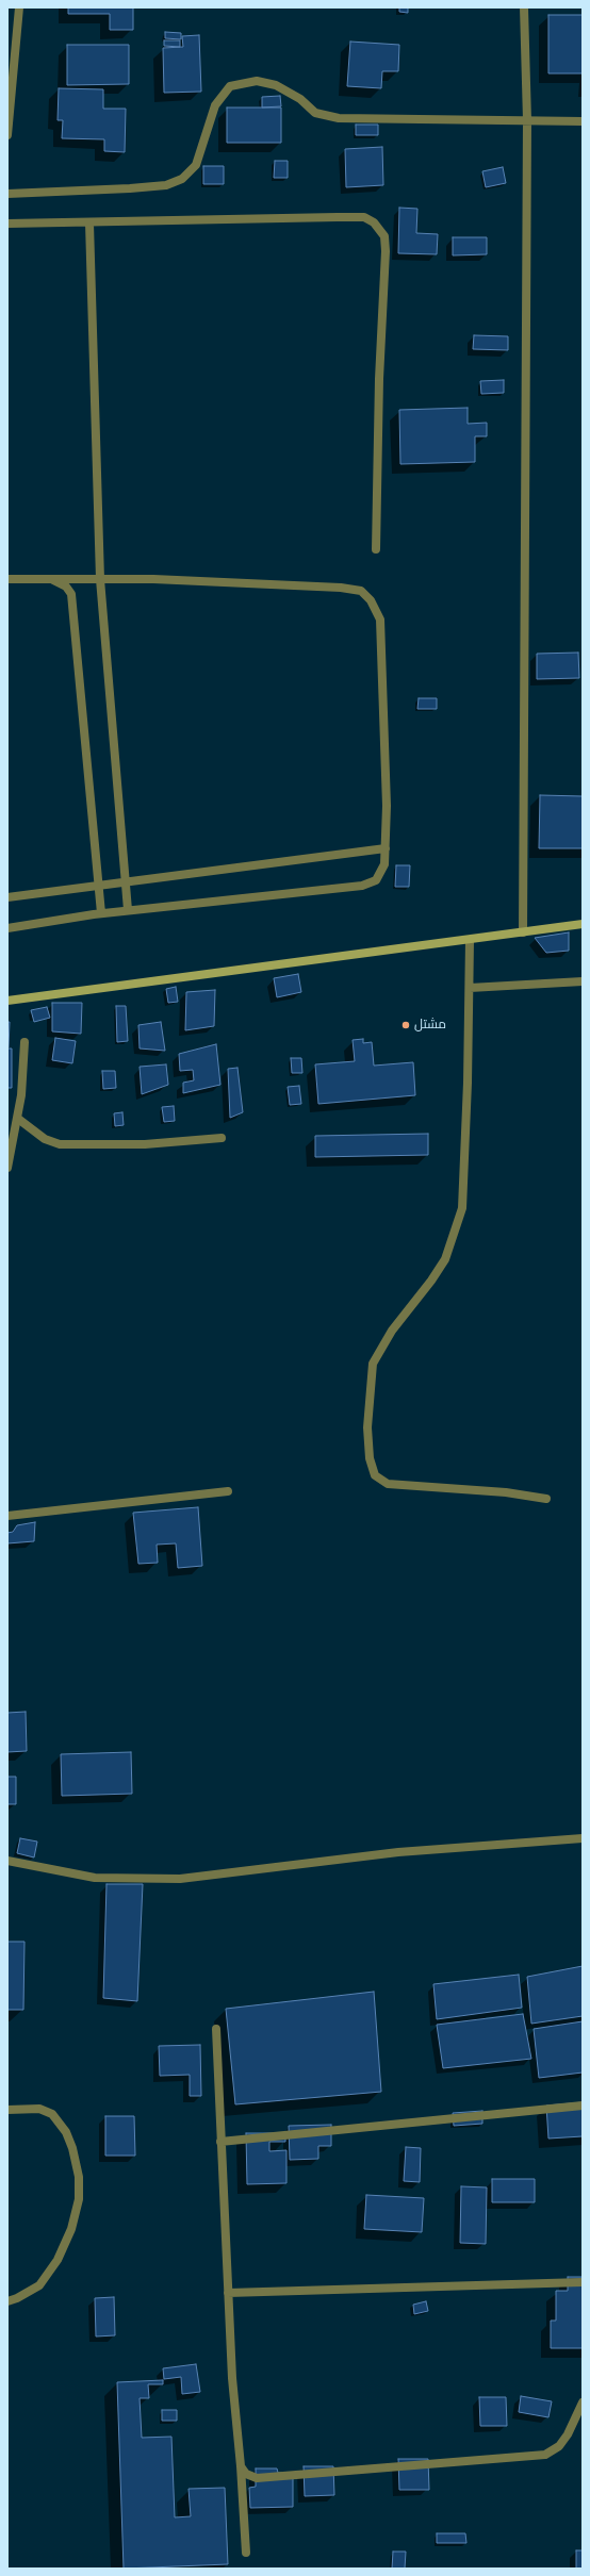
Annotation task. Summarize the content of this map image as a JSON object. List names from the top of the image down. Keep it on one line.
{"places":["مشتل"]}
